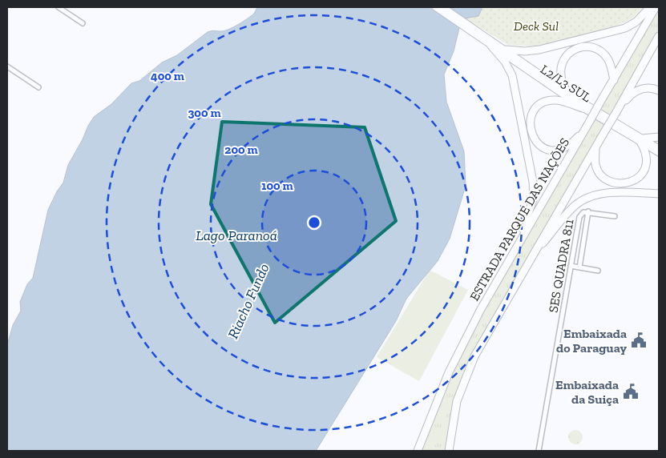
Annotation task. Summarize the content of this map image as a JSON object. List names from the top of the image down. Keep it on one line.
{"streets":{"highway":["ESTRADA PARQUE DAS NAÇÕES"],"main road":["L2/L3 SUL"],"street":["SES QUADRA 811"]},"water":["Lago Paranoá","Riacho Fundo"],"parks":["Deck Sul"],"places":{"public building":["Embaixada do Paraguay","Embaixada da Suiça"]},"rings":["400 m","300 m","200 m","100 m"]}
